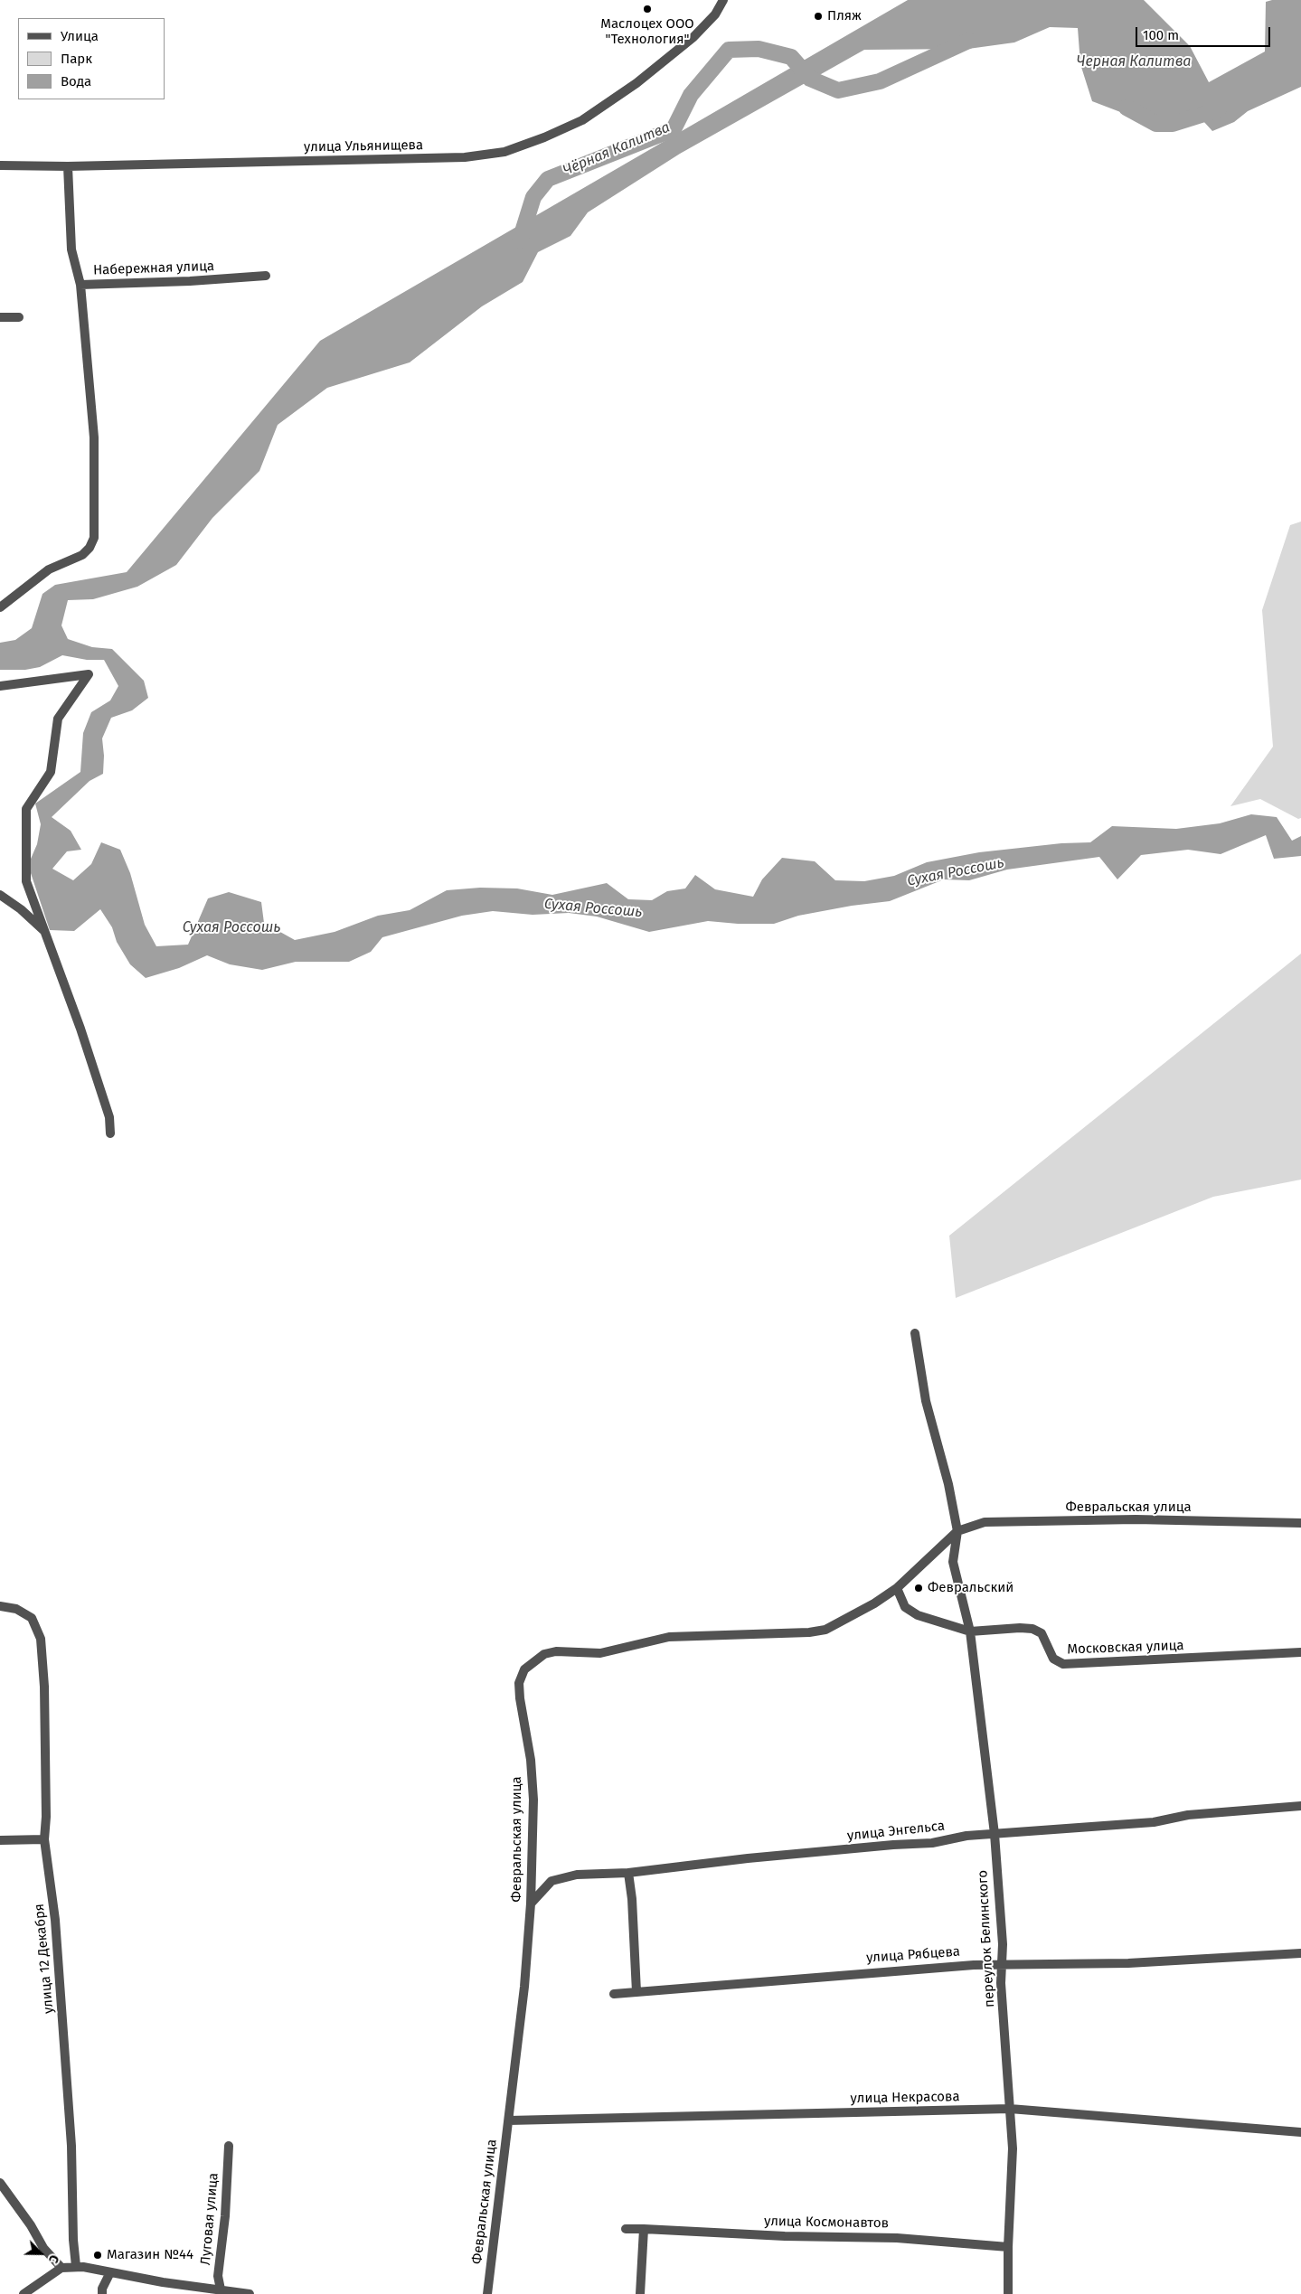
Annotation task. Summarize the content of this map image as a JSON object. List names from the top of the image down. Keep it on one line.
{"streets":{"street":["улица Ульянищева","Набережная улица","Февральская улица","Московская улица","улица Энгельса","переулок Белинского","улица Рябцева","улица 12 Декабря","улица Некрасова","Луговая улица","улица Космонавтов"]},"crossings":[["Февральская улица","улица Энгельса"],["Февральская улица","переулок Белинского"],["Февральская улица","улица Некрасова"],["Московская улица","переулок Белинского"],["улица Энгельса","переулок Белинского"],["переулок Белинского","улица Рябцева"],["переулок Белинского","улица Некрасова"],["переулок Белинского","улица Космонавтов"]],"water":["Черная Калитва","Чёрная Калитва","Сухая Россошь"],"places":["Маслоцех ООО \"Технология\"","Пляж","Февральский","Магазин №44"],"legend":["Улица","Парк","Вода"],"scale_bar":"100 m","north":"bottom right"}
